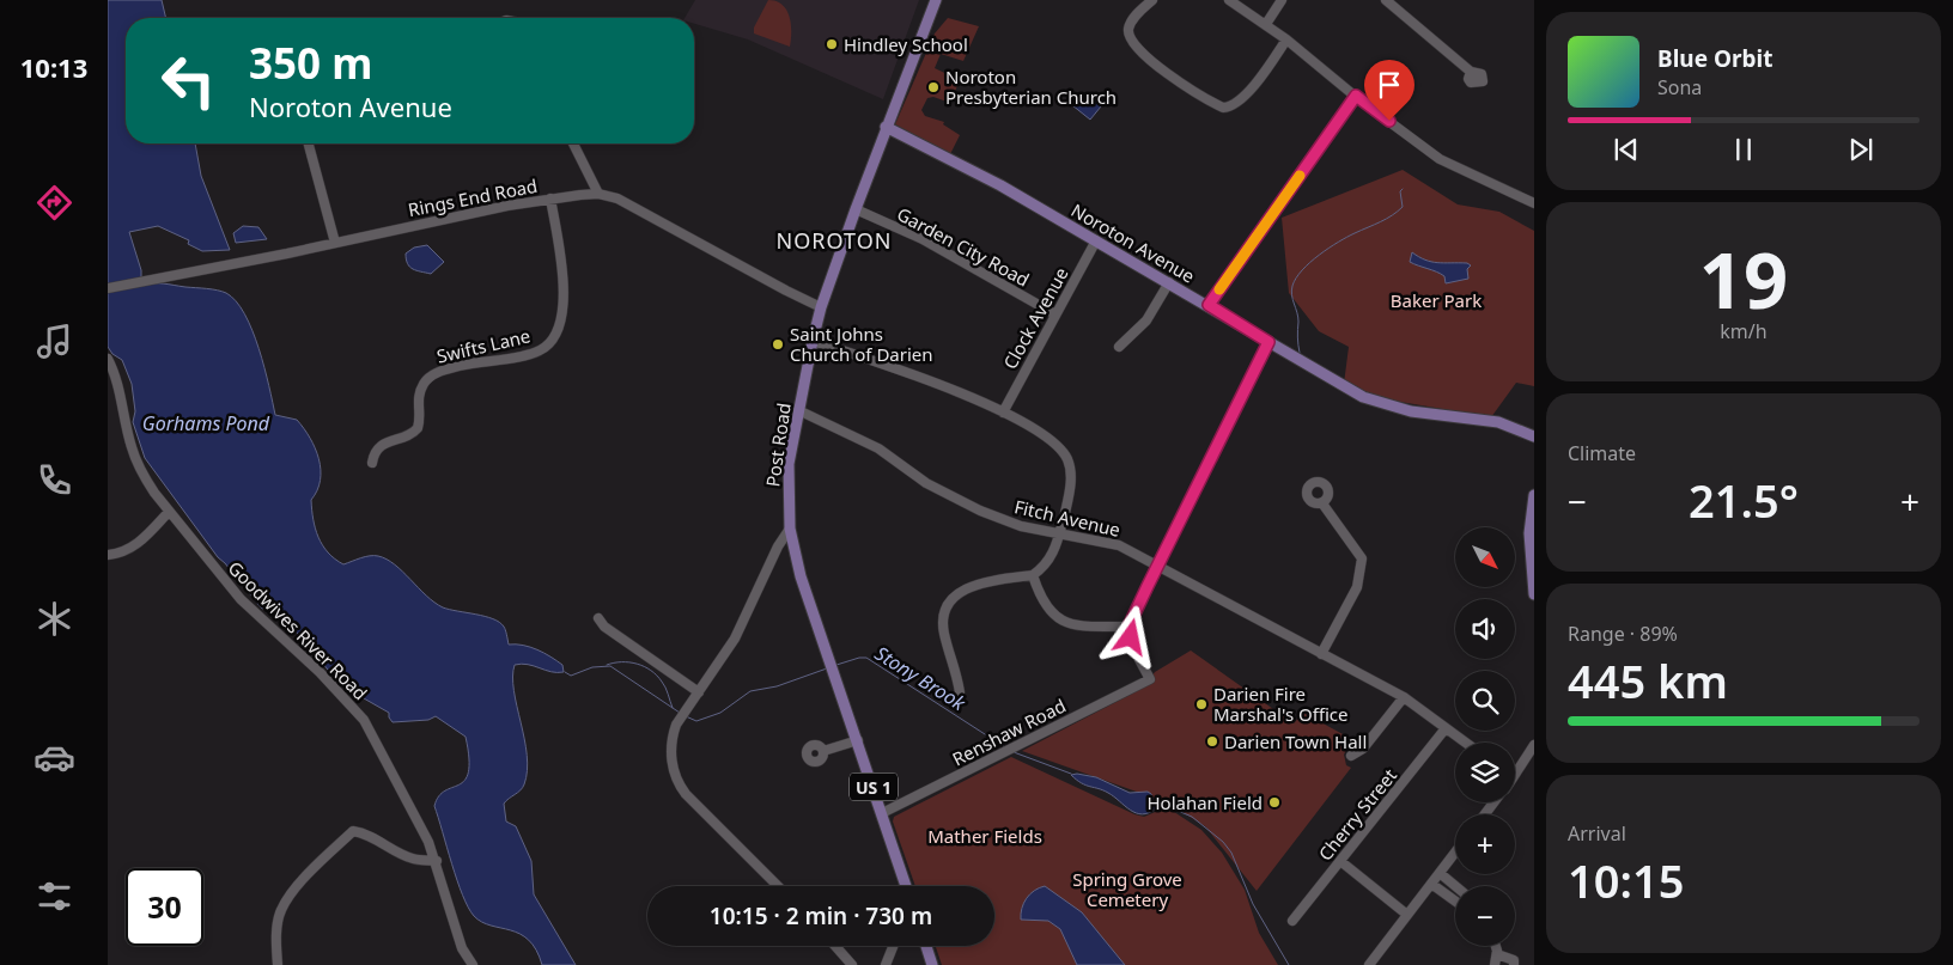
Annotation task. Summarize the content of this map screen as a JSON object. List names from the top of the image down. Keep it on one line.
{"streets":{"main road":["Noroton Avenue","Post Road","US 1"],"street":["Rings End Road","Garden City Road","Clock Avenue","Swifts Lane","Fitch Avenue","Goodwives River Road","Renshaw Road","Cherry Street"]},"crossings":[["Rings End Road","Swifts Lane"],["Rings End Road","Post Road"],["Noroton Avenue","Clock Avenue"],["Noroton Avenue","Post Road"],["Garden City Road","Clock Avenue"],["Garden City Road","Post Road"],["Post Road","Fitch Avenue"],["Post Road","Renshaw Road"],["Fitch Avenue","Cherry Street"]],"districts":["NOROTON"],"water":["Gorhams Pond","Stony Brook"],"parks":["Baker Park","Mather Fields","Spring Grove Cemetery"],"places":["Hindley School","Noroton Presbyterian Church","Saint Johns Church of Darien","Darien Fire Marshal's Office","Darien Town Hall","Holahan Field"],"north":"bottom right","page":{"tabs":"10:13","turn":["350 m","Noroton Avenue"],"song":["Blue Orbit","Sona"],"tile":[["19","km/h"],"Climate",["Range · 89%","445 km"],["Arrival","10:15"]],"heat":["−","21.5°","+"],"map_buttons":["+","−"],"limit":"30","trip":"10:15 · 2 min · 730 m"}}
